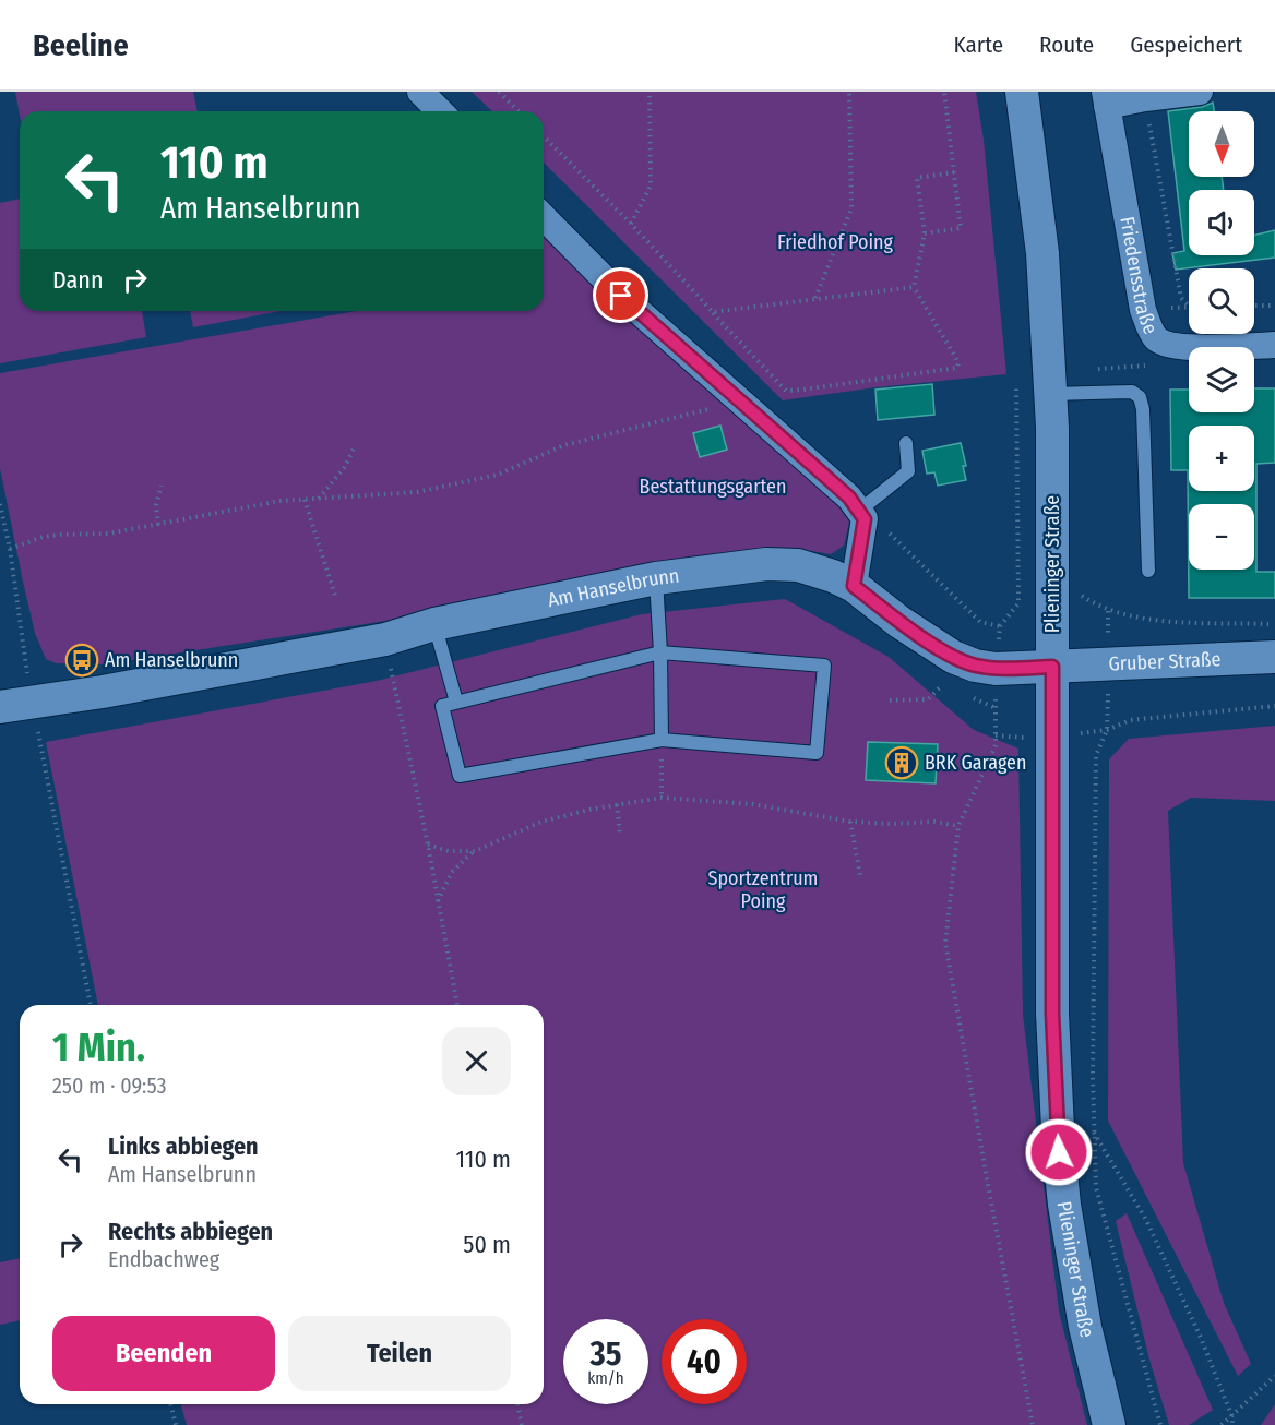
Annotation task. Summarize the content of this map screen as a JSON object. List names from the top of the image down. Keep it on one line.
{"streets":{"street":["Friedensstraße","Plieninger Straße","Am Hanselbrunn","Gruber Straße"]},"crossings":[["Plieninger Straße","Am Hanselbrunn"],["Plieninger Straße","Gruber Straße"],["Am Hanselbrunn","Gruber Straße"]],"parks":["Friedhof Poing","Bestattungsgarten","Sportzentrum Poing"],"places":{"bus stop":["Am Hanselbrunn"],"building":["BRK Garagen"]},"north":"bottom","page":{"header":"Beeline","nav":["Karte","Route","Gespeichert"],"map_buttons":["+","−"],"turn":["110 m","Am Hanselbrunn"],"then":"Dann","heading":["1 Min.","250 m · 09:53"],"list":[{"name":"Links abbiegen","note":"Am Hanselbrunn","value":"110 m"},{"name":"Rechts abbiegen","note":"Endbachweg","value":"50 m"}],"buttons":["Beenden","Teilen"],"speed":"35 km/h","limit":"40"}}
